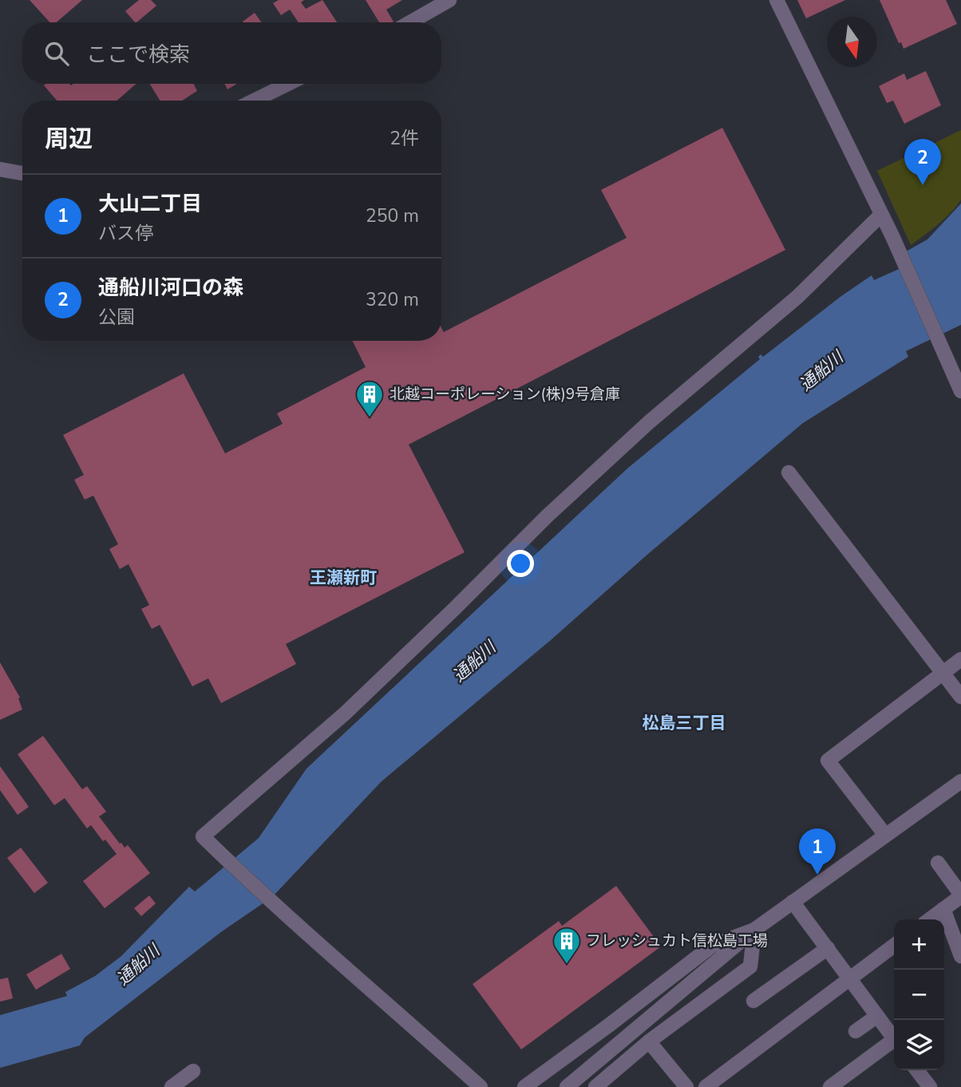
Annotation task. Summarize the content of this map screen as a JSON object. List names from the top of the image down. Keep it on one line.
{"districts":["王瀬新町","松島三丁目"],"water":["通船川"],"places":{"building":["北越コーポレーション(株)9号倉庫","フレッシュカト信松島工場"]},"north":"bottom","page":{"search":"ここで検索","heading":["周辺","2件"],"pins":["2","1"],"list":[{"mark":"1","name":"大山二丁目","note":"バス停","value":"250 m"},{"mark":"2","name":"通船川河口の森","note":"公園","value":"320 m"}],"map_buttons":["+","−"]}}
